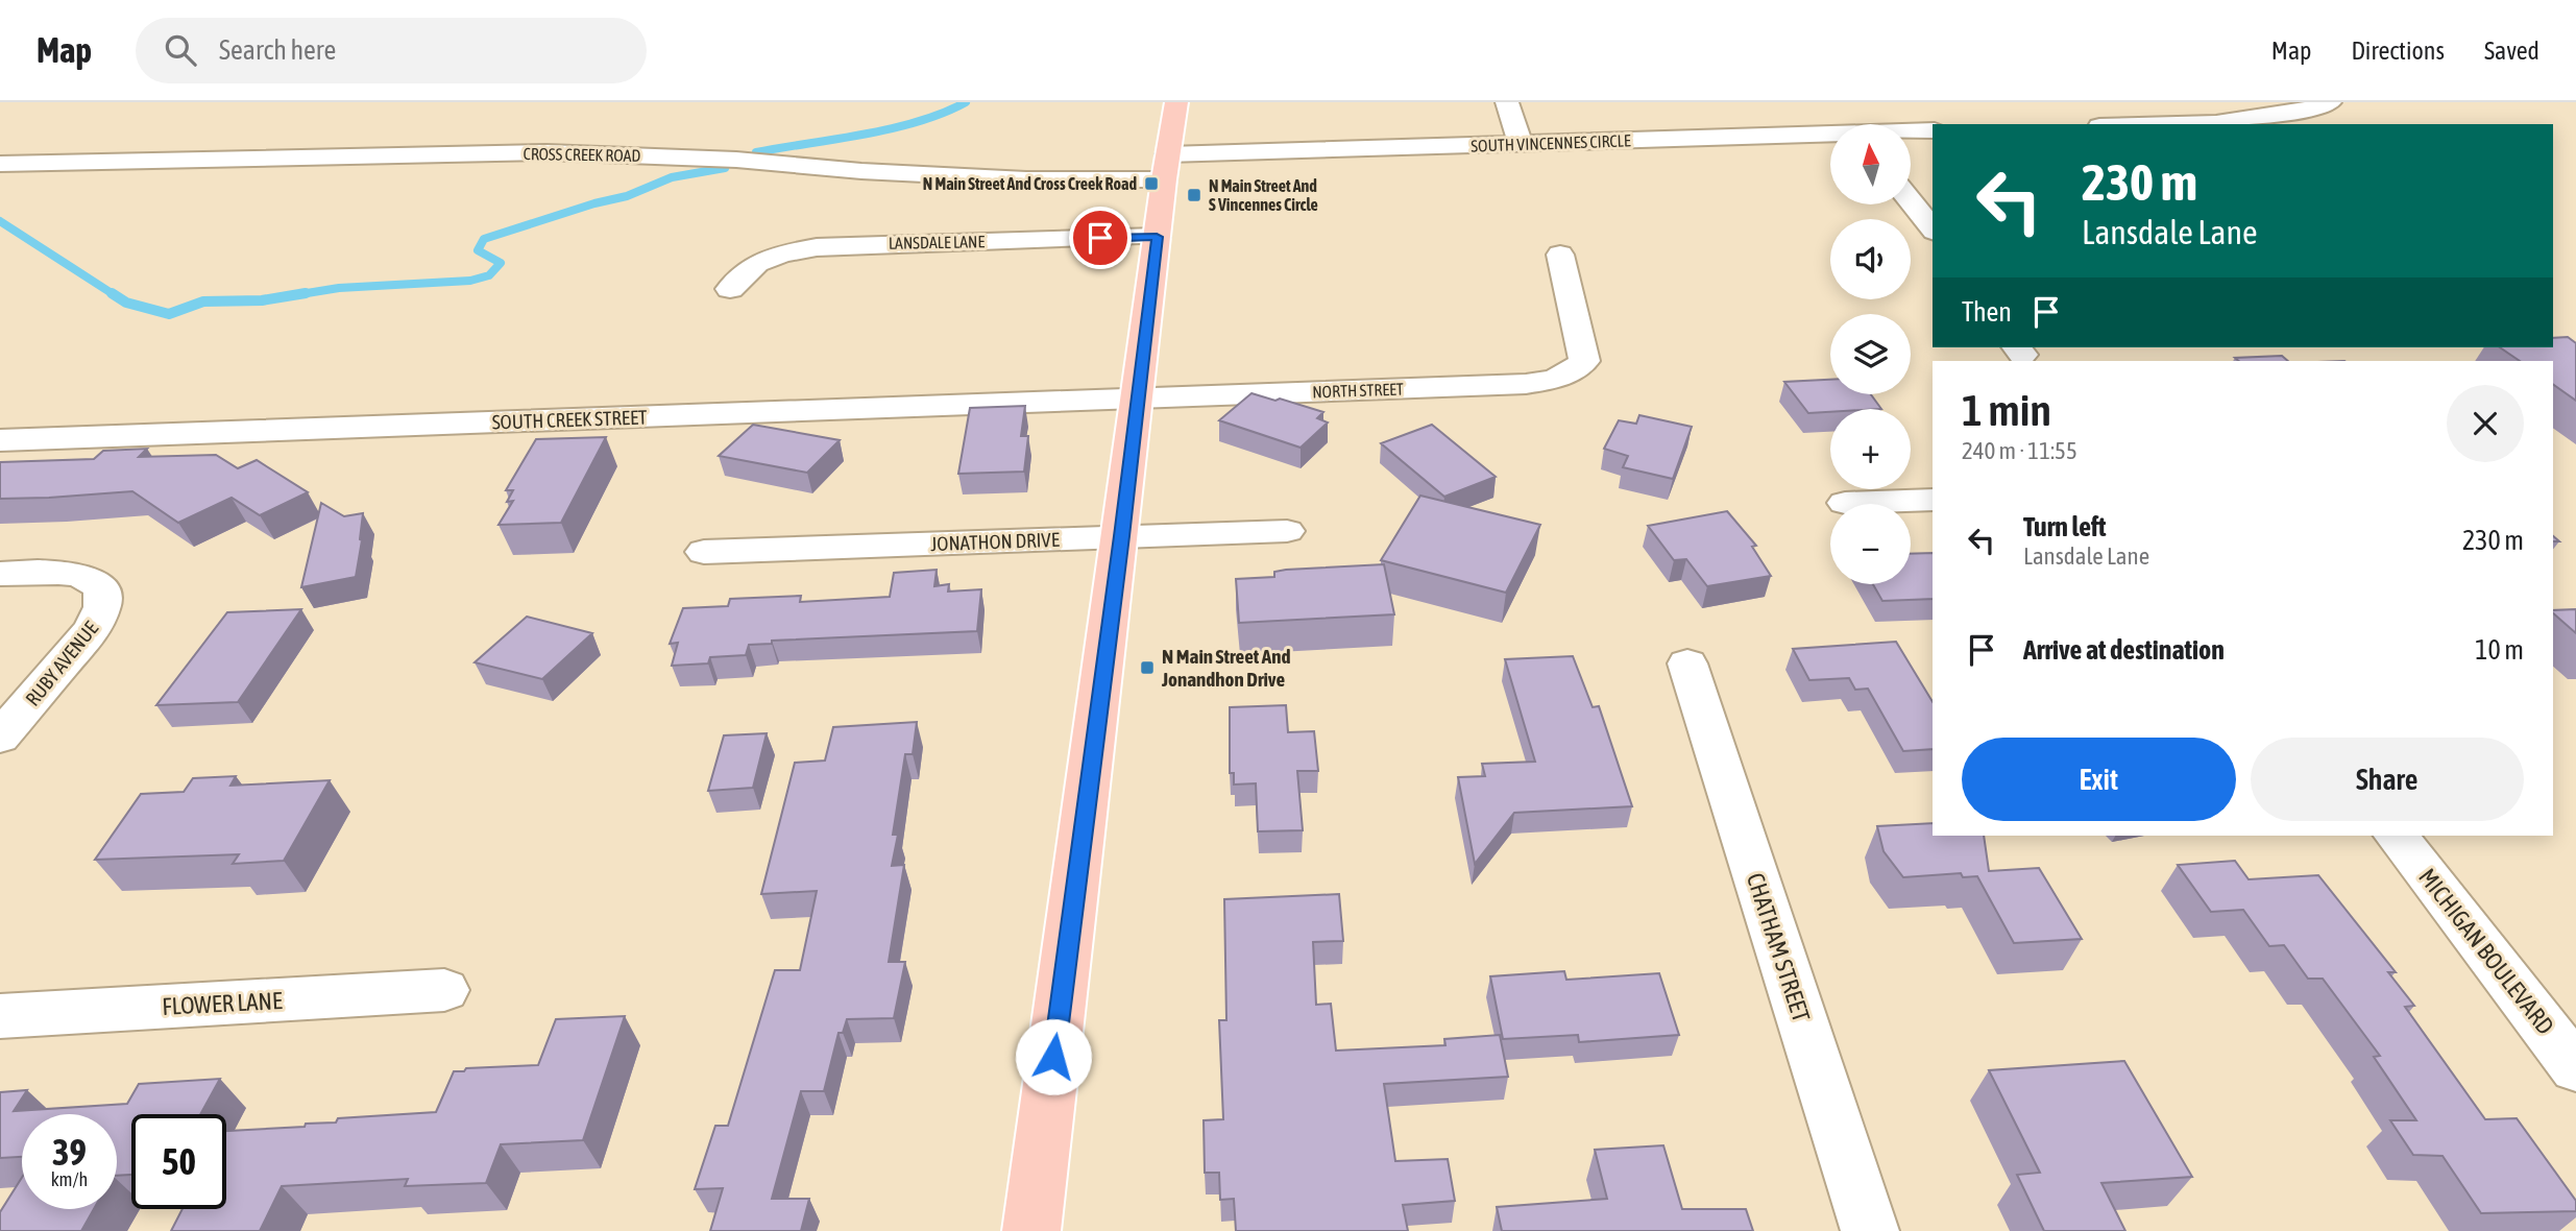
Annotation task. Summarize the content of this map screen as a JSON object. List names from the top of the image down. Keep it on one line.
{"streets":{"street":["SOUTH VINCENNES CIRCLE","CROSS CREEK ROAD","LANSDALE LANE","NORTH STREET","SOUTH CREEK STREET","JONATHON DRIVE","RUBY AVENUE","CHATHAM STREET","MICHIGAN BOULEVARD","FLOWER LANE"]},"crossings":[["SOUTH VINCENNES CIRCLE","CROSS CREEK ROAD"],["NORTH STREET","SOUTH CREEK STREET"]],"places":{"transit":["N Main Street And Cross Creek Road","N Main Street And S Vincennes Circle","N Main Street And Jonandhon Drive"]},"north":"top","page":{"header":"Map","search":"Search here","nav":["Map","Directions","Saved"],"map_buttons":["+","−"],"turn":["230 m","Lansdale Lane"],"then":"Then","heading":["1 min","240 m · 11:55"],"list":[{"name":"Turn left","note":"Lansdale Lane","value":"230 m"},{"name":"Arrive at destination","value":"10 m"}],"buttons":["Exit","Share"],"speed":"39 km/h","limit":"50"}}
